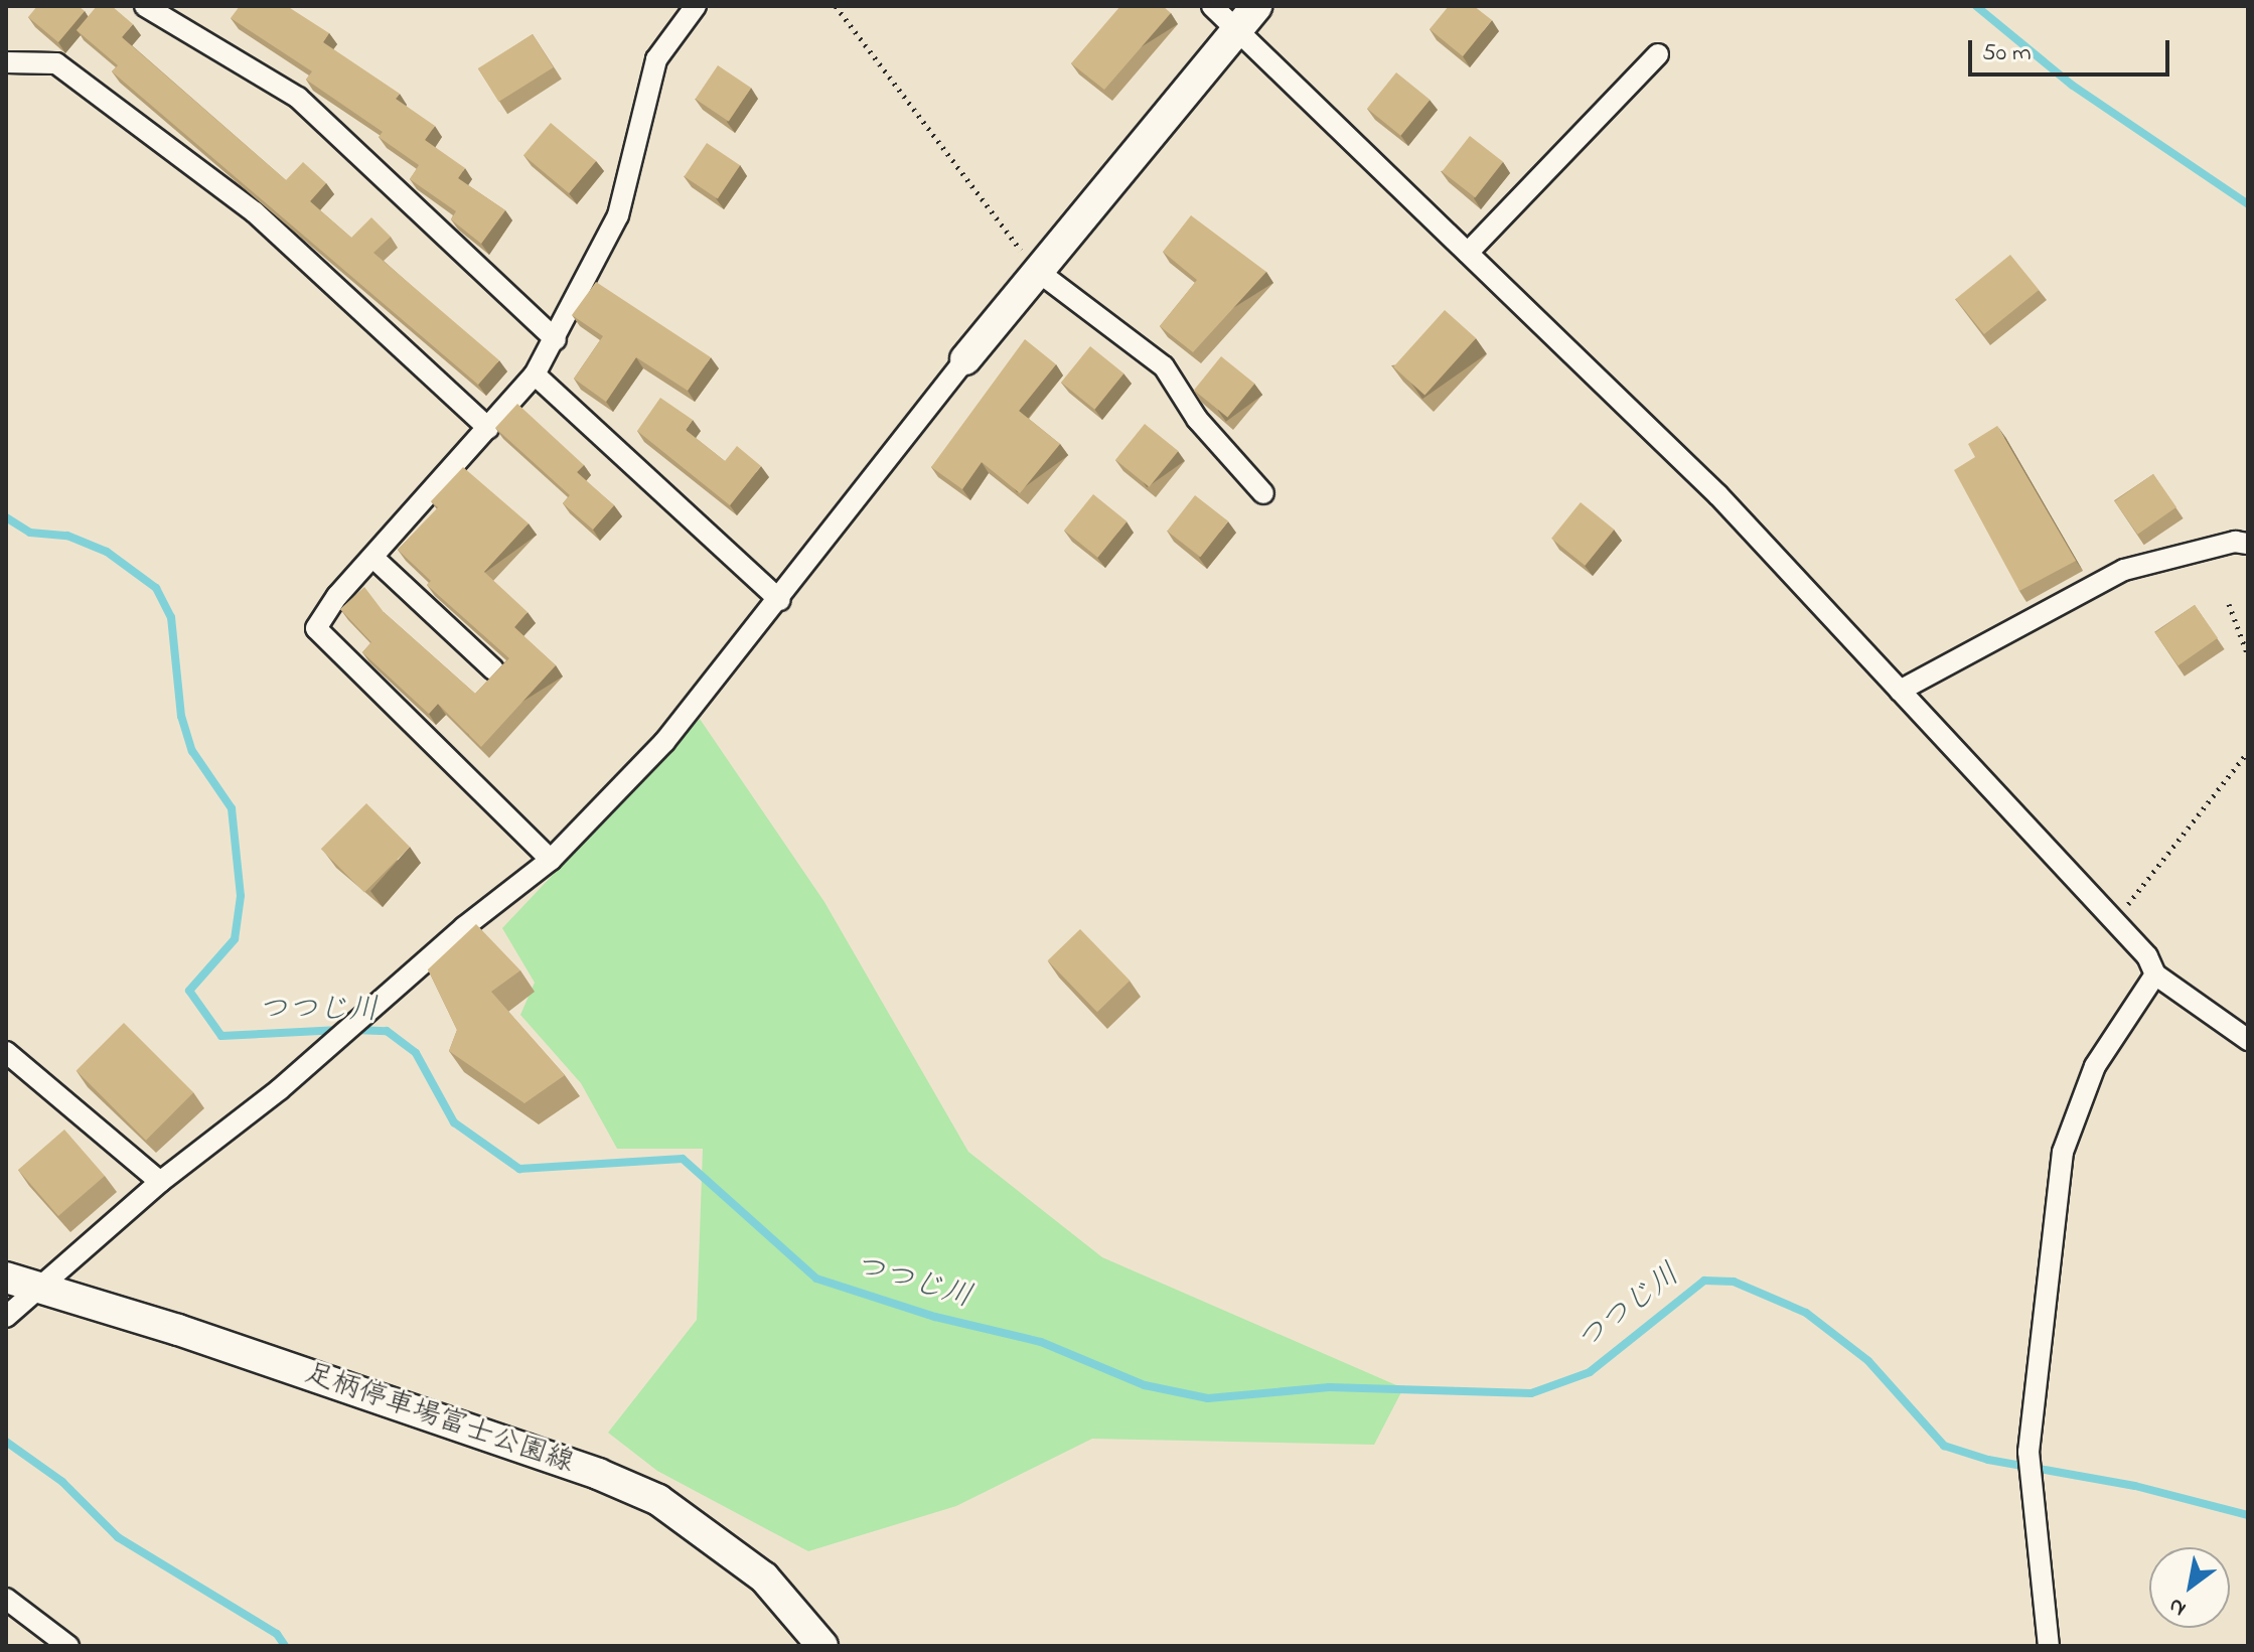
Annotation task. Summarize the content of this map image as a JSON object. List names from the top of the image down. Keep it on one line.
{"streets":{"main road":["足柄停車場富士公園線"]},"water":["つつじ川"],"scale_bar":"50 m","north":"bottom left"}
